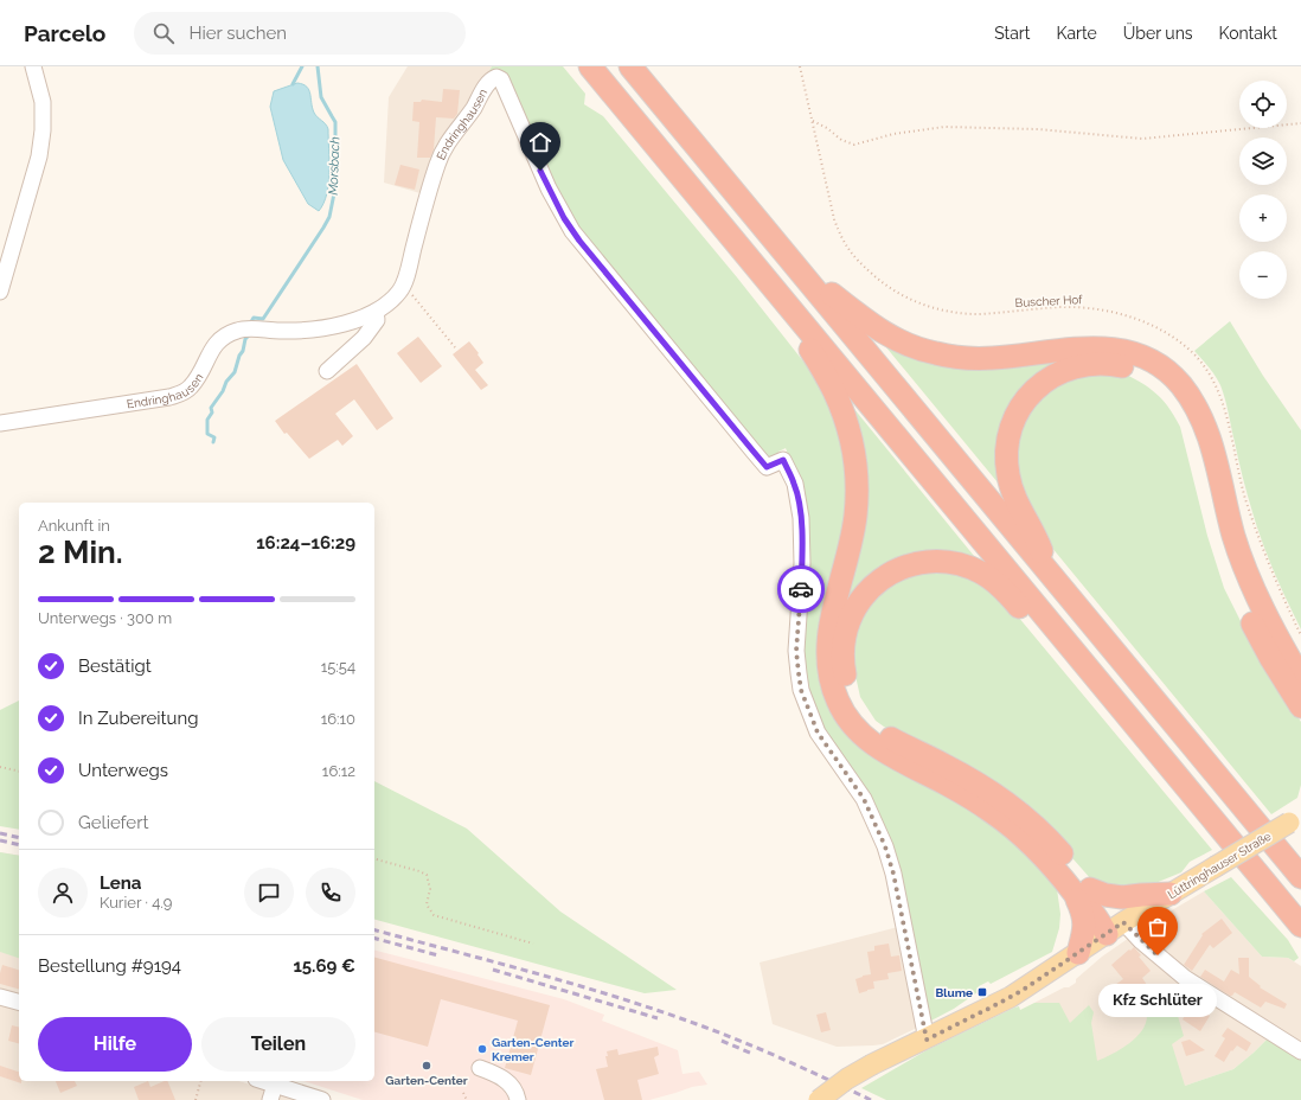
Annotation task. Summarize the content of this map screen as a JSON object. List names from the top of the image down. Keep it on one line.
{"streets":{"main road":["Lüttringhauser Straße"],"street":["Endringhausen"],"path":["Buscher Hof"]},"crossings":[["Endringhausen","Lüttringhauser Straße"]],"water":["Morsbach"],"places":{"other":["Kfz Schlüter","Garten-Center Kremer","Garten-Center"],"transit":["Blume"]},"page":{"header":"Parcelo","search":"Hier suchen","nav":["Start","Karte","Über uns","Kontakt"],"map_buttons":["+","−"],"heading":["2 Min.","Ankunft in","16:24–16:29"],"panel":["Lena","Kurier · 4.9","Bestellung #9194","15.69 €"],"bar":"Unterwegs · 300 m","list":[["Bestätigt","15:54"],["In Zubereitung","16:10"],["Unterwegs","16:12"],"Geliefert"],"bubble":"Kfz Schlüter","buttons":["Hilfe","Teilen"]}}
